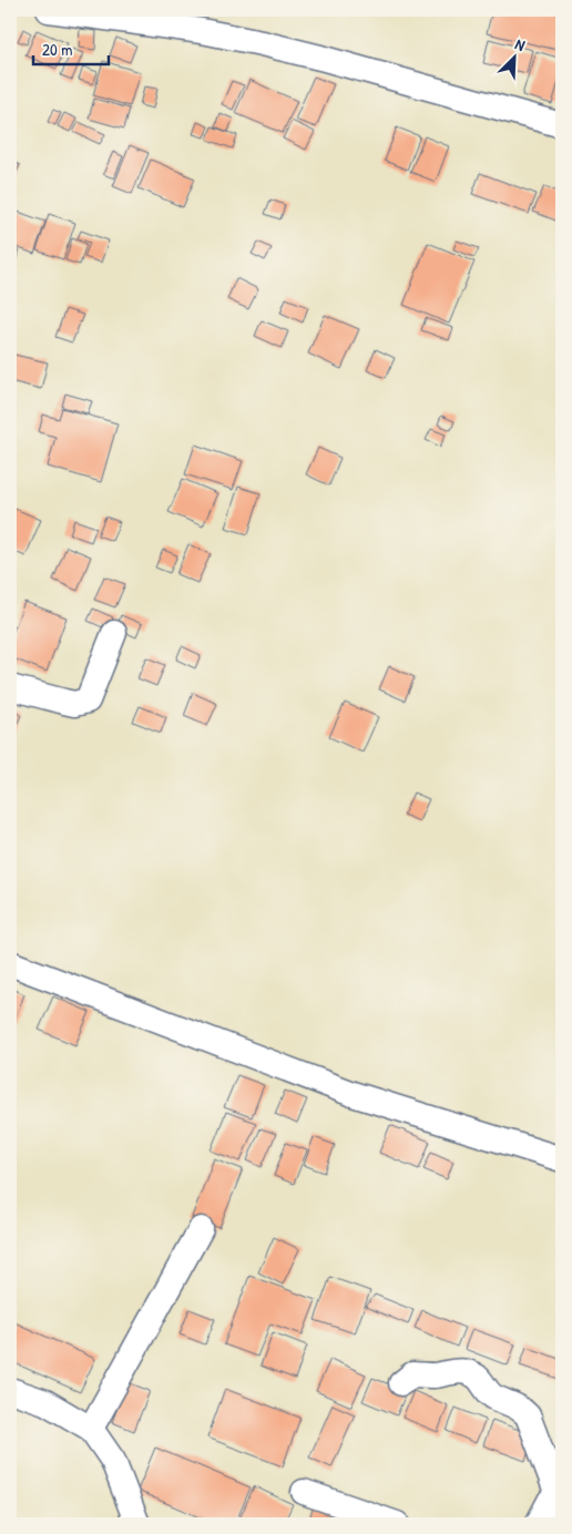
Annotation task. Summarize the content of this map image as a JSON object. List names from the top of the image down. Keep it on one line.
{"scale_bar":"20 m","north":"top right"}
